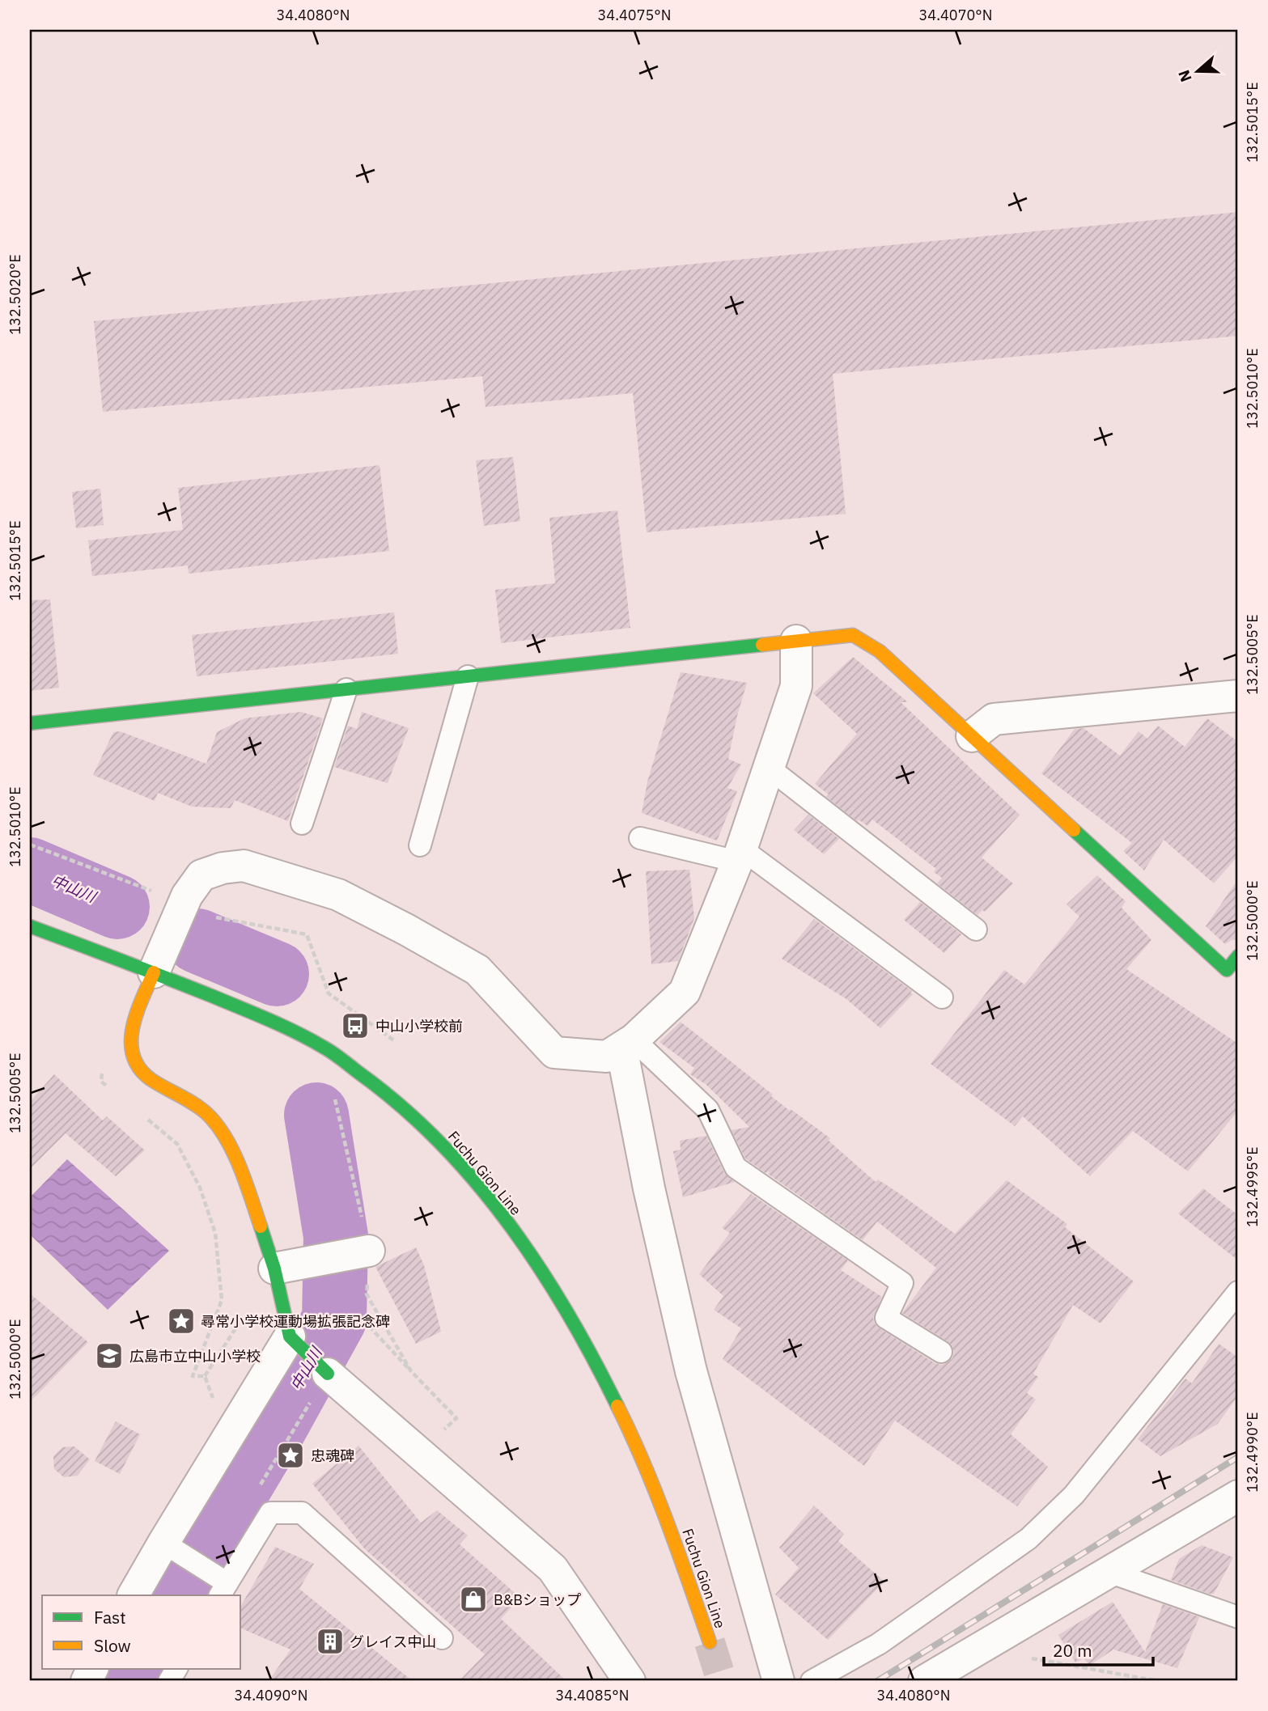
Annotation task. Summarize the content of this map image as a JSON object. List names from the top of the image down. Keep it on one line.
{"streets":{"street":["Fuchu Gion Line"]},"water":["中山川"],"places":{"bus stop":["中山小学校前"],"place":["尋常小学校運動場拡張記念碑","忠魂碑"],"school or university":["広島市立中山小学校"],"shop":["B&Bショップ"],"building":["グレイス中山"]},"legend":["Fast","Slow"],"scale_bar":"20 m","north":"left","coordinates":["34.4080°N","34.4075°N","34.4070°N","132.5015°E","132.5020°E","132.5010°E","132.5005°E","132.5000°E","132.4995°E","132.4990°E","34.4090°N","34.4085°N"]}
